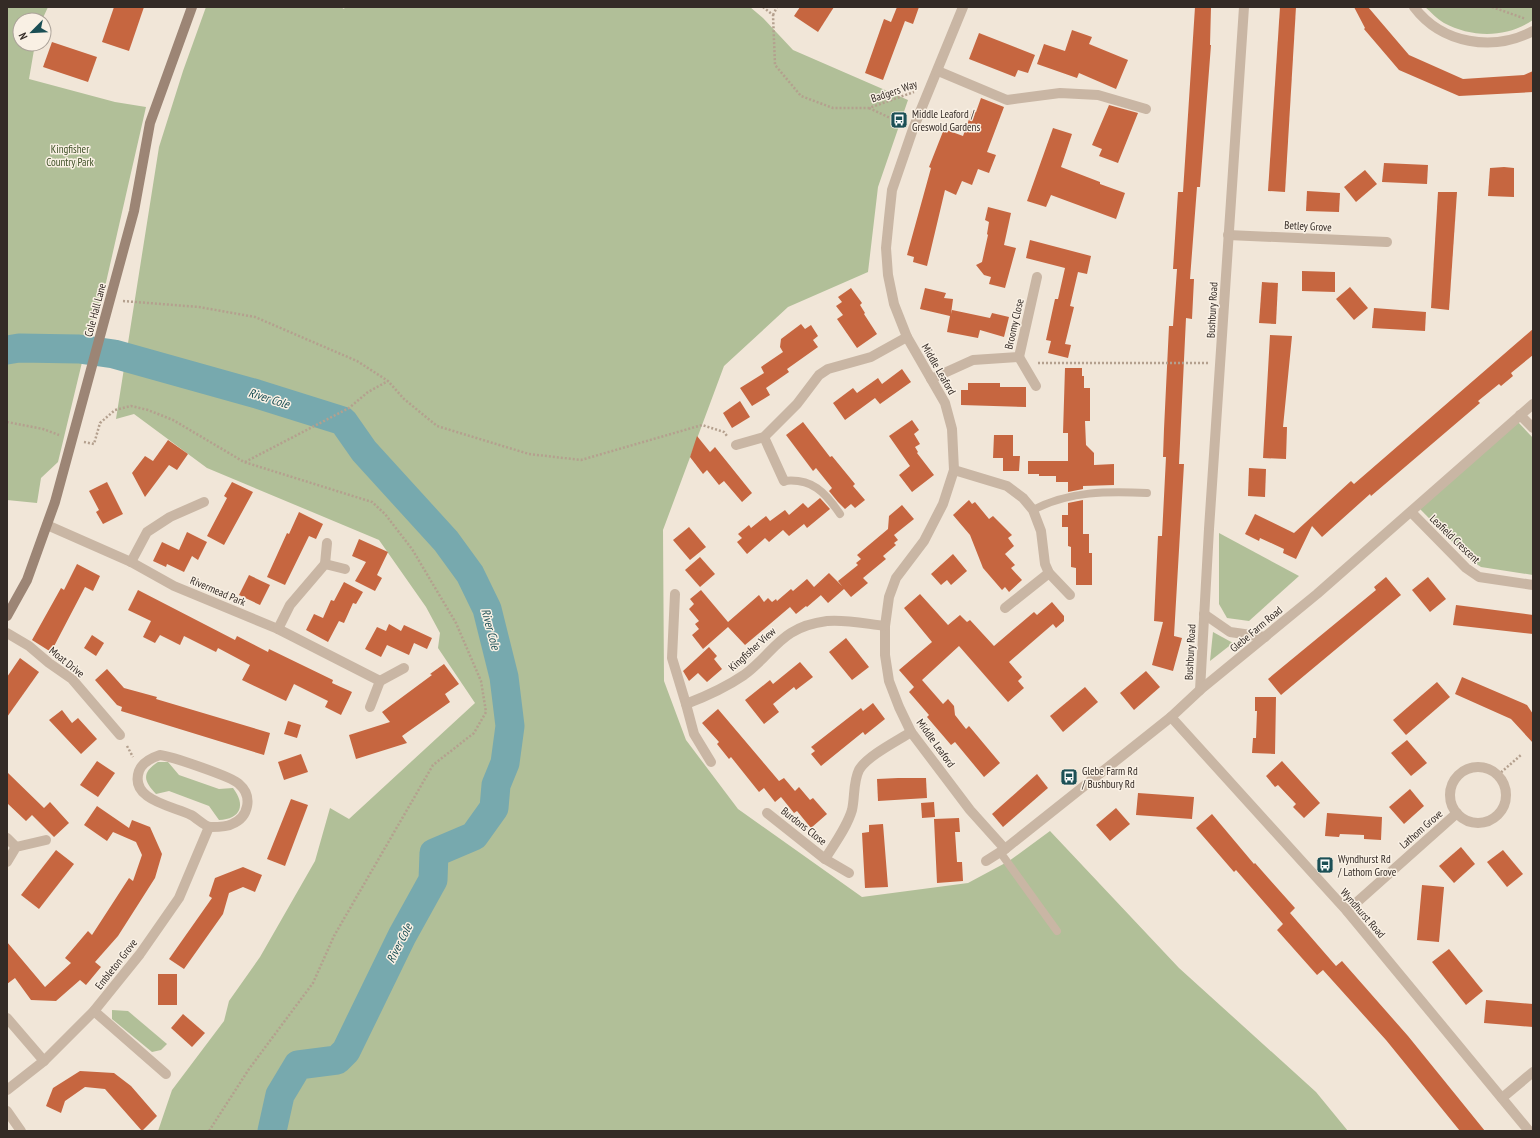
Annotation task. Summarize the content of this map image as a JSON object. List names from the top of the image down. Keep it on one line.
{"streets":{"street":["Betley Grove","Cole Hall Lane","Bushbury Road","Broomy Close","Middle Leaford","Leafield Crescent","Rivermead Park","Glebe Farm Road","Kingfisher View","Moat Drive","Burdons Close","Lathom Grove","Wyndhurst Road","Embleton Grove"],"path":["Badgers Way"]},"crossings":[["Badgers Way","Middle Leaford"],["Betley Grove","Bushbury Road"],["Cole Hall Lane","Rivermead Park"],["Bushbury Road","Glebe Farm Road"],["Broomy Close","Middle Leaford"],["Middle Leaford","Glebe Farm Road"],["Middle Leaford","Kingfisher View"],["Middle Leaford","Burdons Close"],["Leafield Crescent","Glebe Farm Road"],["Glebe Farm Road","Wyndhurst Road"],["Lathom Grove","Wyndhurst Road"]],"water":["River Cole"],"parks":["Kingfisher Country Park"],"places":{"bus stop":["Middle Leaford / Greswold Gardens","Glebe Farm Rd / Bushbury Rd","Wyndhurst Rd / Lathom Grove"]},"north":"bottom left"}
